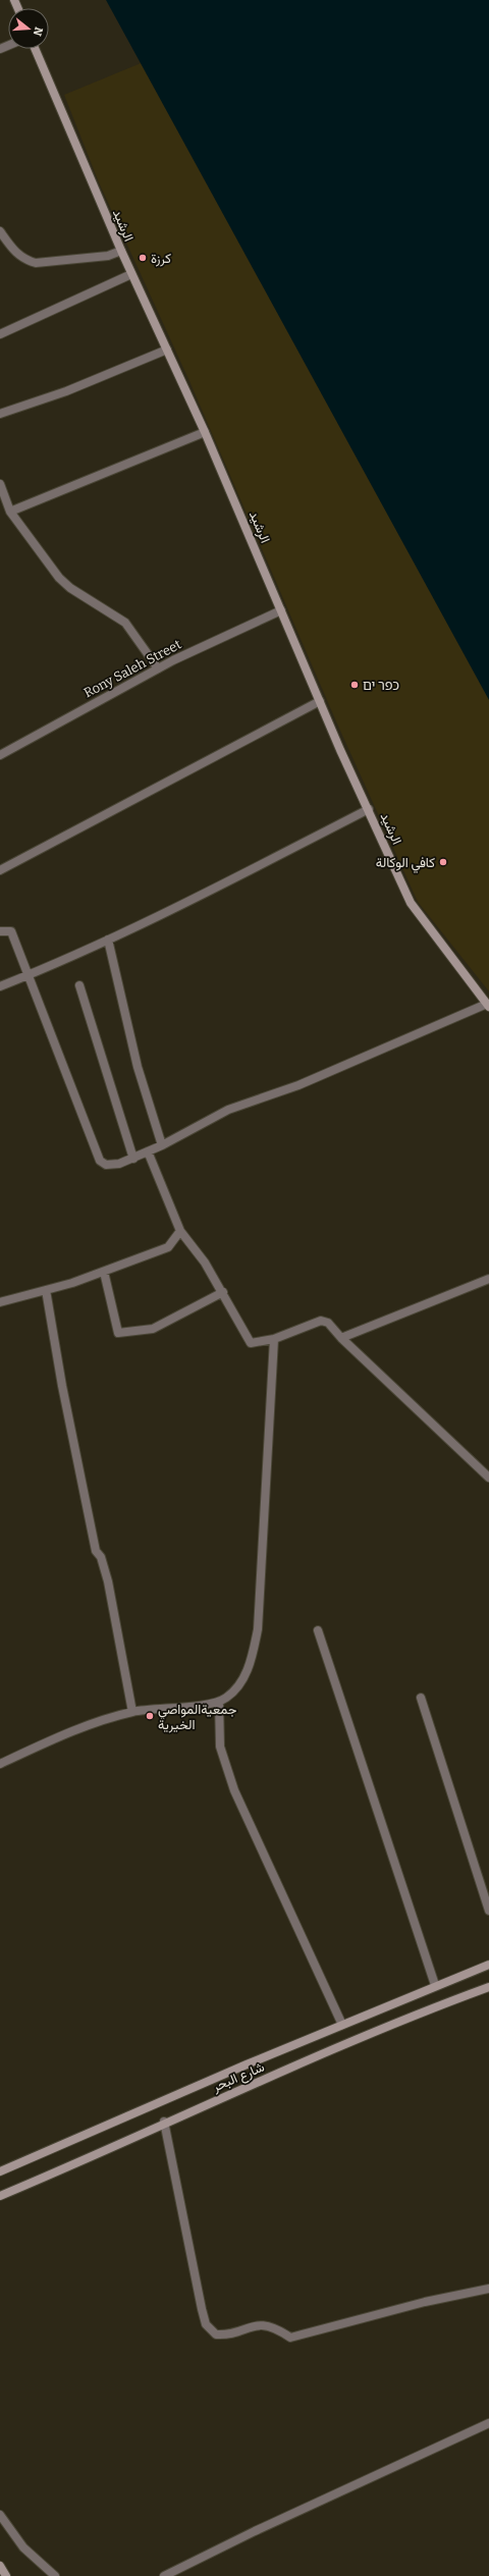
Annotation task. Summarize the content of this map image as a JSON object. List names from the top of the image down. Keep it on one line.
{"streets":{"main road":["الرشيد","شارع البحر"],"street":["Rony Saleh Street"]},"crossings":[["الرشيد","Rony Saleh Street"]],"places":["كرزة","כפר ים","كافي الوكالة","جمعيةالمواصي الخيرية"],"north":"right"}
